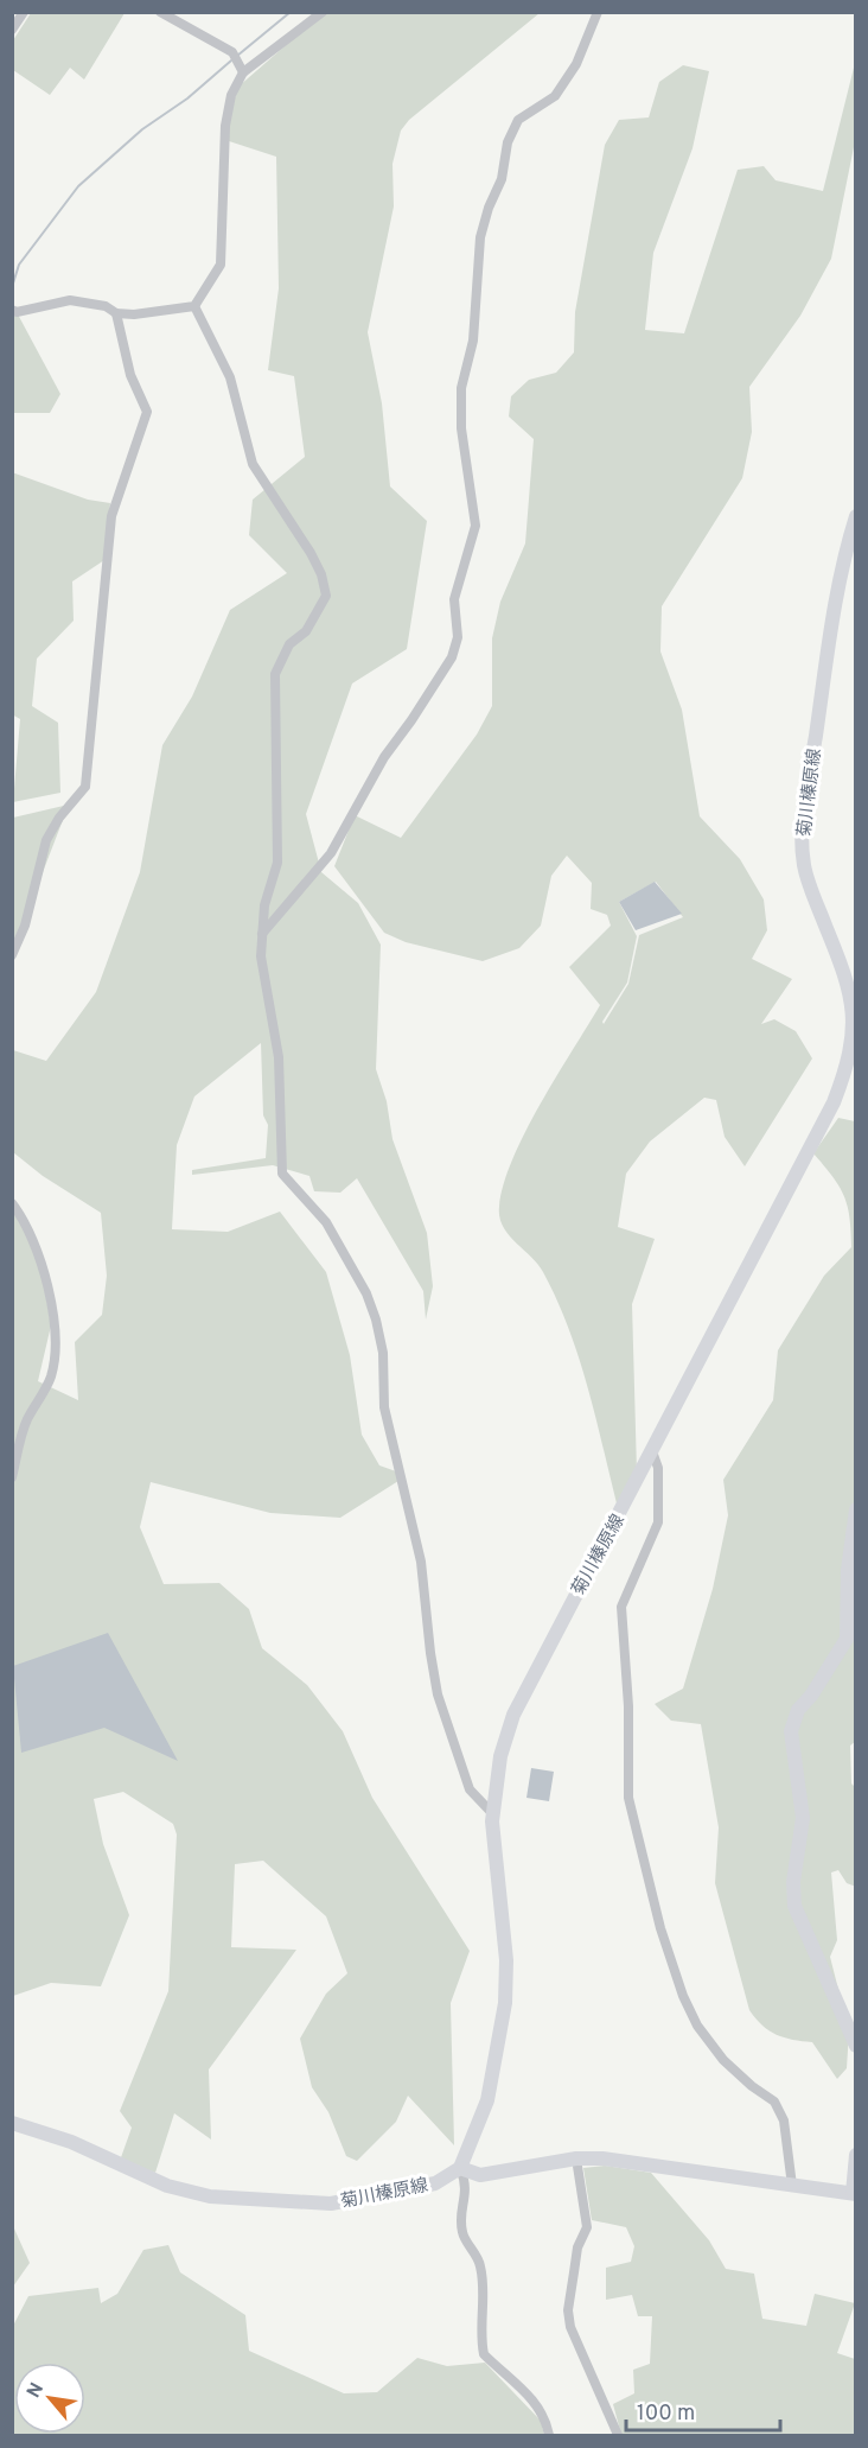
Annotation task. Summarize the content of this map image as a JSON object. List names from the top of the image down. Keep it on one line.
{"streets":{"main road":["菊川榛原線"]},"scale_bar":"100 m","north":"top left"}
